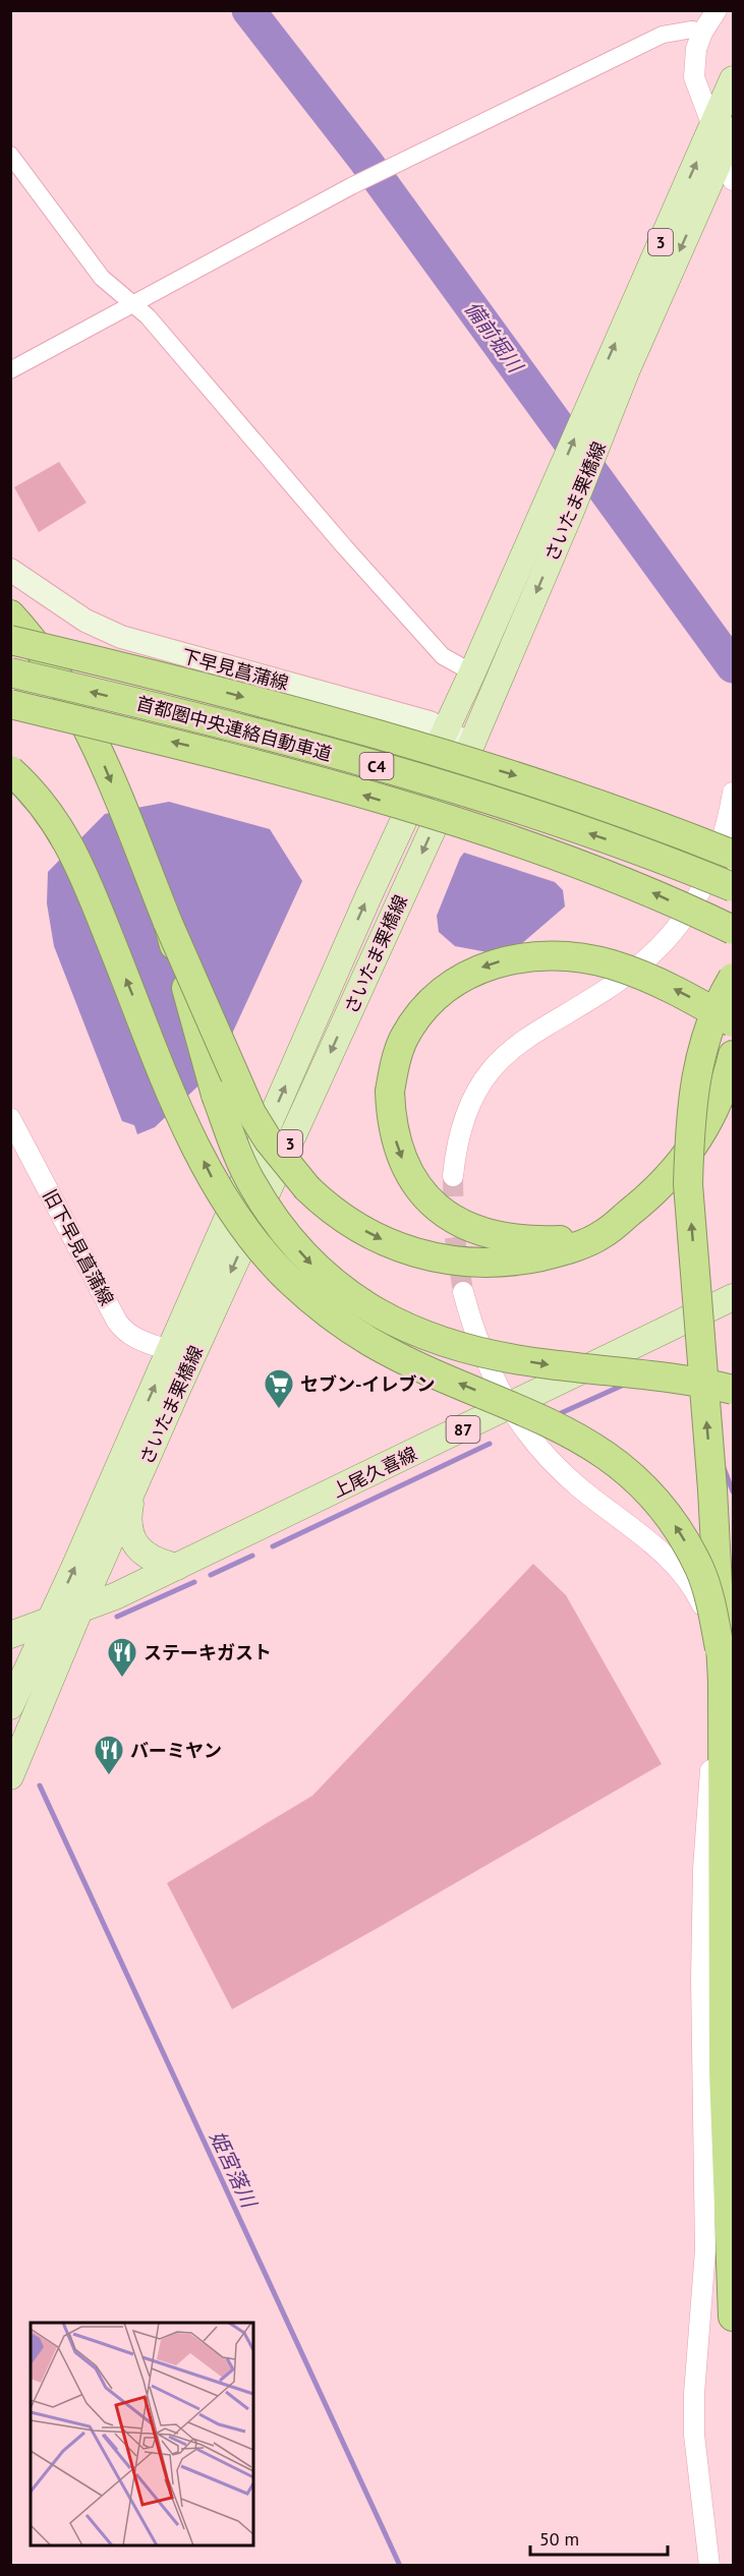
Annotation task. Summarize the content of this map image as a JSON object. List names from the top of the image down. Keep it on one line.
{"streets":{"highway":["首都圏中央連絡自動車道","C4"],"main road":["3","さいたま栗橋線","下早見菖蒲線","87","上尾久喜線"],"street":["旧下早見菖蒲線"]},"crossings":[["さいたま栗橋線","下早見菖蒲線"],["さいたま栗橋線","旧下早見菖蒲線"],["さいたま栗橋線","上尾久喜線"]],"water":["備前堀川","姫宮落川"],"places":{"supermarket":["セブン-イレブン"],"restaurant":["ステーキガスト","バーミヤン"]},"scale_bar":"50 m"}
